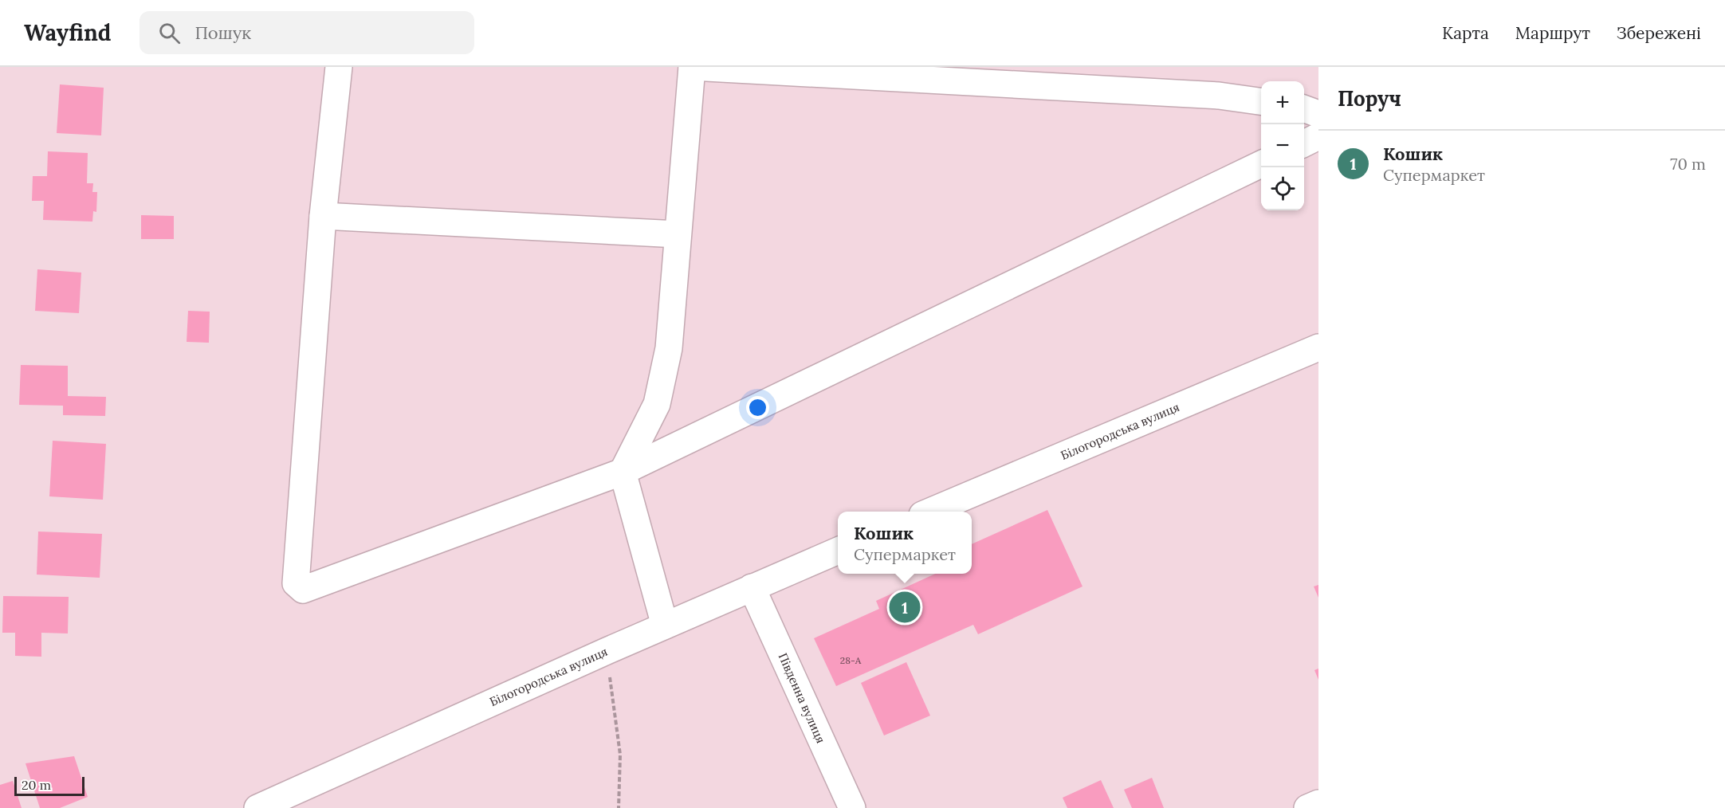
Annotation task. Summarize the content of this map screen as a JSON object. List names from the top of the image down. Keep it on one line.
{"streets":{"street":["Білогородська вулиця","Південна вулиця"]},"crossings":[["Білогородська вулиця","Південна вулиця"]],"house_numbers":["28-А"],"scale_bar":"20 m","page":{"header":"Wayfind","search":"Пошук","nav":["Карта","Маршрут","Збережені"],"heading":"Поруч","map_buttons":["+","−"],"list":[{"mark":"1","name":"Кошик","note":"Супермаркет","value":"70 m"}],"popup":["Кошик","Супермаркет"],"pins":"1","scale":"20 m"}}
